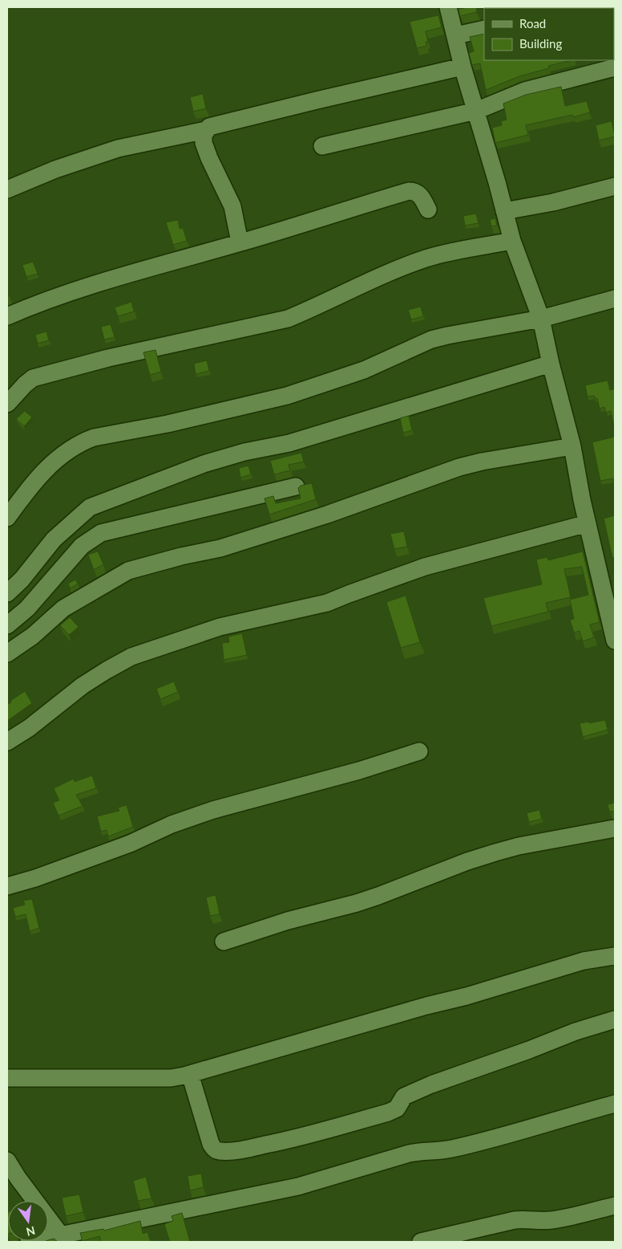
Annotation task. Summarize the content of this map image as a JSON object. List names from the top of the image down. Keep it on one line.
{"legend":["Road","Building"],"north":"bottom"}
